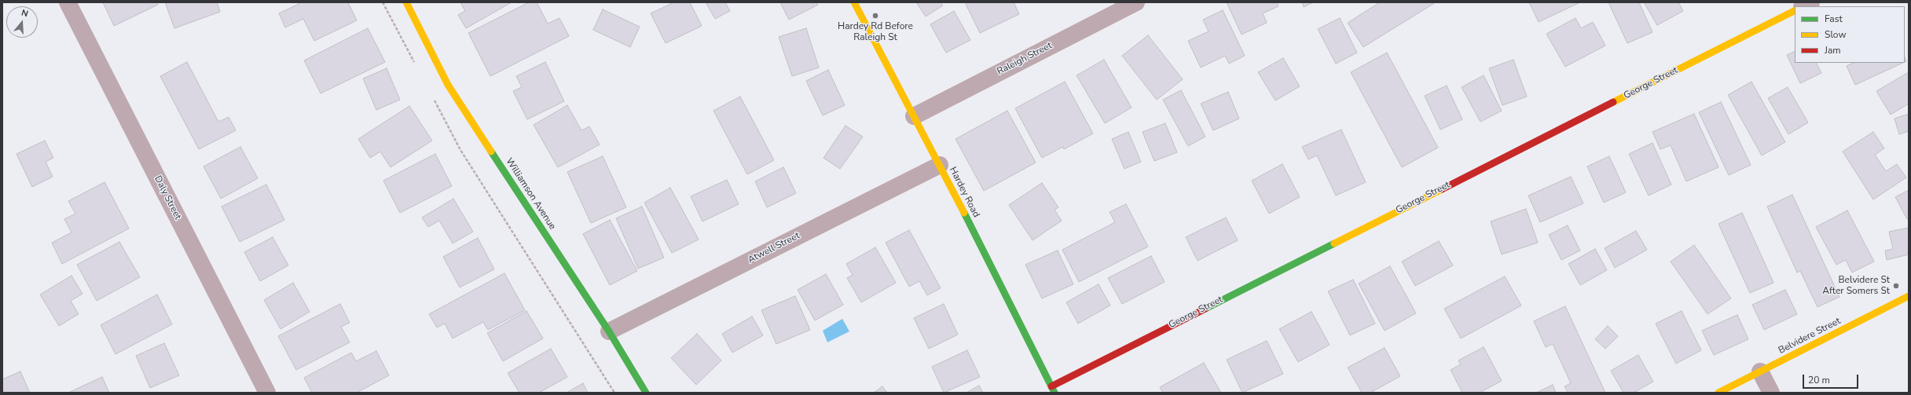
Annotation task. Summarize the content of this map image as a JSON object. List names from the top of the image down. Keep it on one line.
{"streets":{"street":["Raleigh Street","George Street","Hardey Road","Williamson Avenue","Daly Street","Atwell Street","Belvidere Street"]},"crossings":[["Raleigh Street","Hardey Road"],["George Street","Hardey Road"],["Hardey Road","Atwell Street"],["Williamson Avenue","Atwell Street"]],"places":["Hardey Rd Before Raleigh St","Belvidere St After Somers St"],"legend":["Fast","Slow","Jam"],"scale_bar":"20 m","north":"top"}
